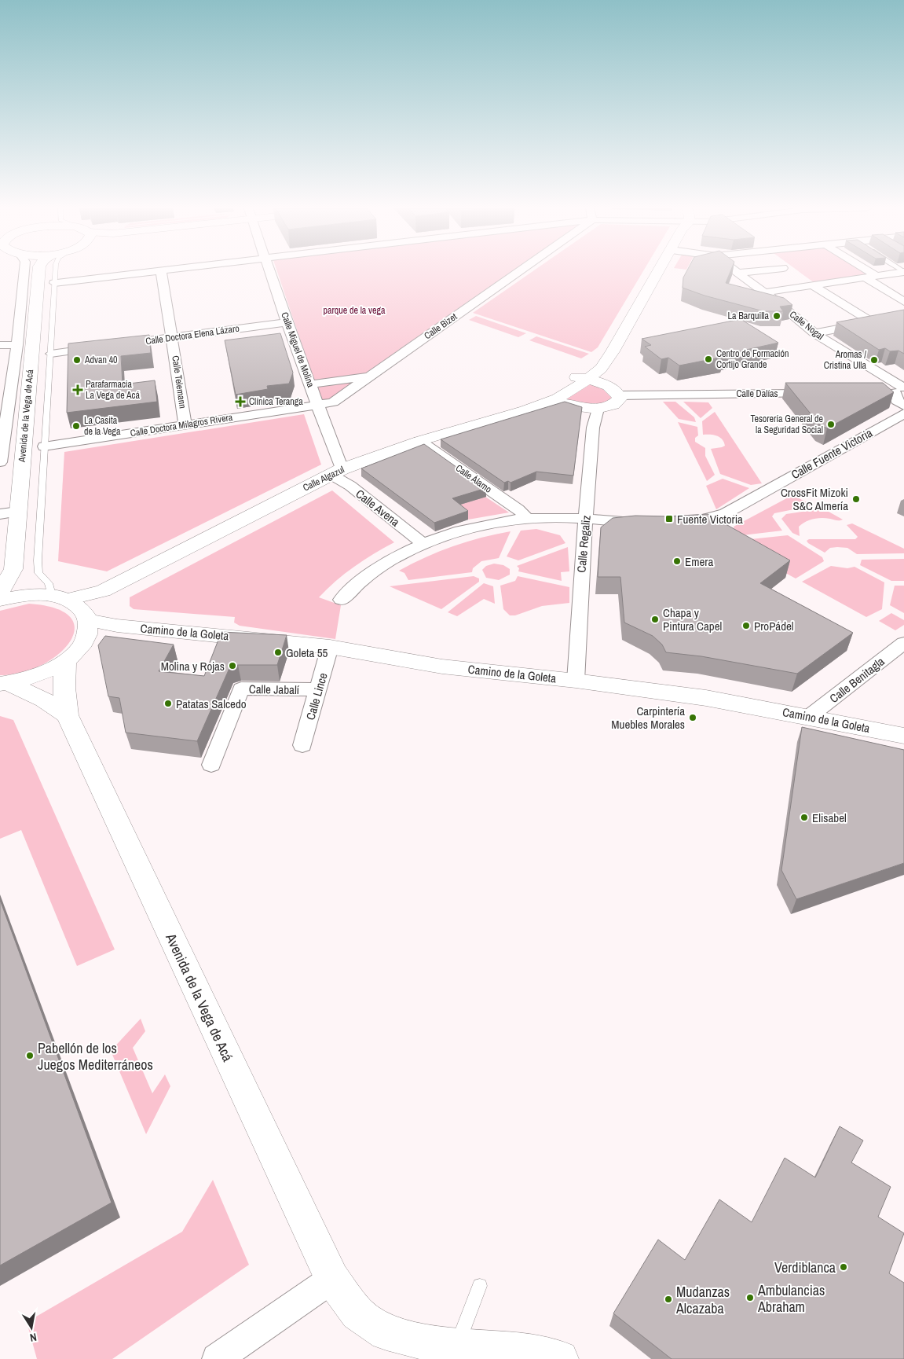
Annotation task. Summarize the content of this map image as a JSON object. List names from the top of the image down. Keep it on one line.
{"streets":{"main road":["Avenida de la Vega de Acá","Calle Algazul","Camino de la Goleta"],"street":["Calle Nogal","Calle Bizet","Calle Doctora Elena Lázaro","Calle Miguel de Molina","Calle Telemann","Calle Dalías","Calle Doctora Milagros Rivera","Calle Fuente Victoria","Calle Álamo","Calle Avena","Calle Regaliz","Calle Benitagla","Calle Jabalí","Calle Lince"]},"crossings":[["Calle Bizet","Calle Miguel de Molina"],["Calle Bizet","Calle Doctora Milagros Rivera"],["Calle Doctora Elena Lázaro","Calle Miguel de Molina"],["Calle Doctora Elena Lázaro","Calle Telemann"],["Calle Miguel de Molina","Calle Doctora Milagros Rivera"],["Calle Miguel de Molina","Calle Algazul"],["Calle Miguel de Molina","Calle Avena"],["Calle Telemann","Calle Doctora Milagros Rivera"],["Avenida de la Vega de Acá","Calle Algazul"],["Calle Algazul","Calle Álamo"],["Calle Algazul","Calle Avena"],["Calle Algazul","Camino de la Goleta"],["Calle Regaliz","Camino de la Goleta"],["Camino de la Goleta","Calle Benitagla"],["Camino de la Goleta","Calle Lince"],["Calle Jabalí","Calle Lince"]],"parks":["parque de la vega"],"places":{"other":["La Barquilla","Centro de Formación Cortijo Grande","Advan 40","Aromas / Cristina Ulla","Tesorería General de la Seguridad Social","La Casita de la Vega","CrossFit Mizoki S&C Almería","Emera","Chapa y Pintura Capel","ProPádel","Goleta 55","Molina y Rojas","Patatas Salcedo","Carpintería Muebles Morales","Elisabel","Pabellón de los Juegos Mediterráneos","Verdiblanca","Ambulancias Abraham","Mudanzas Alcazaba"],"health":["Parafarmacia La Vega de Acá","Clínica Teranga"],"transit":["Fuente Victoria"]},"north":"bottom"}
